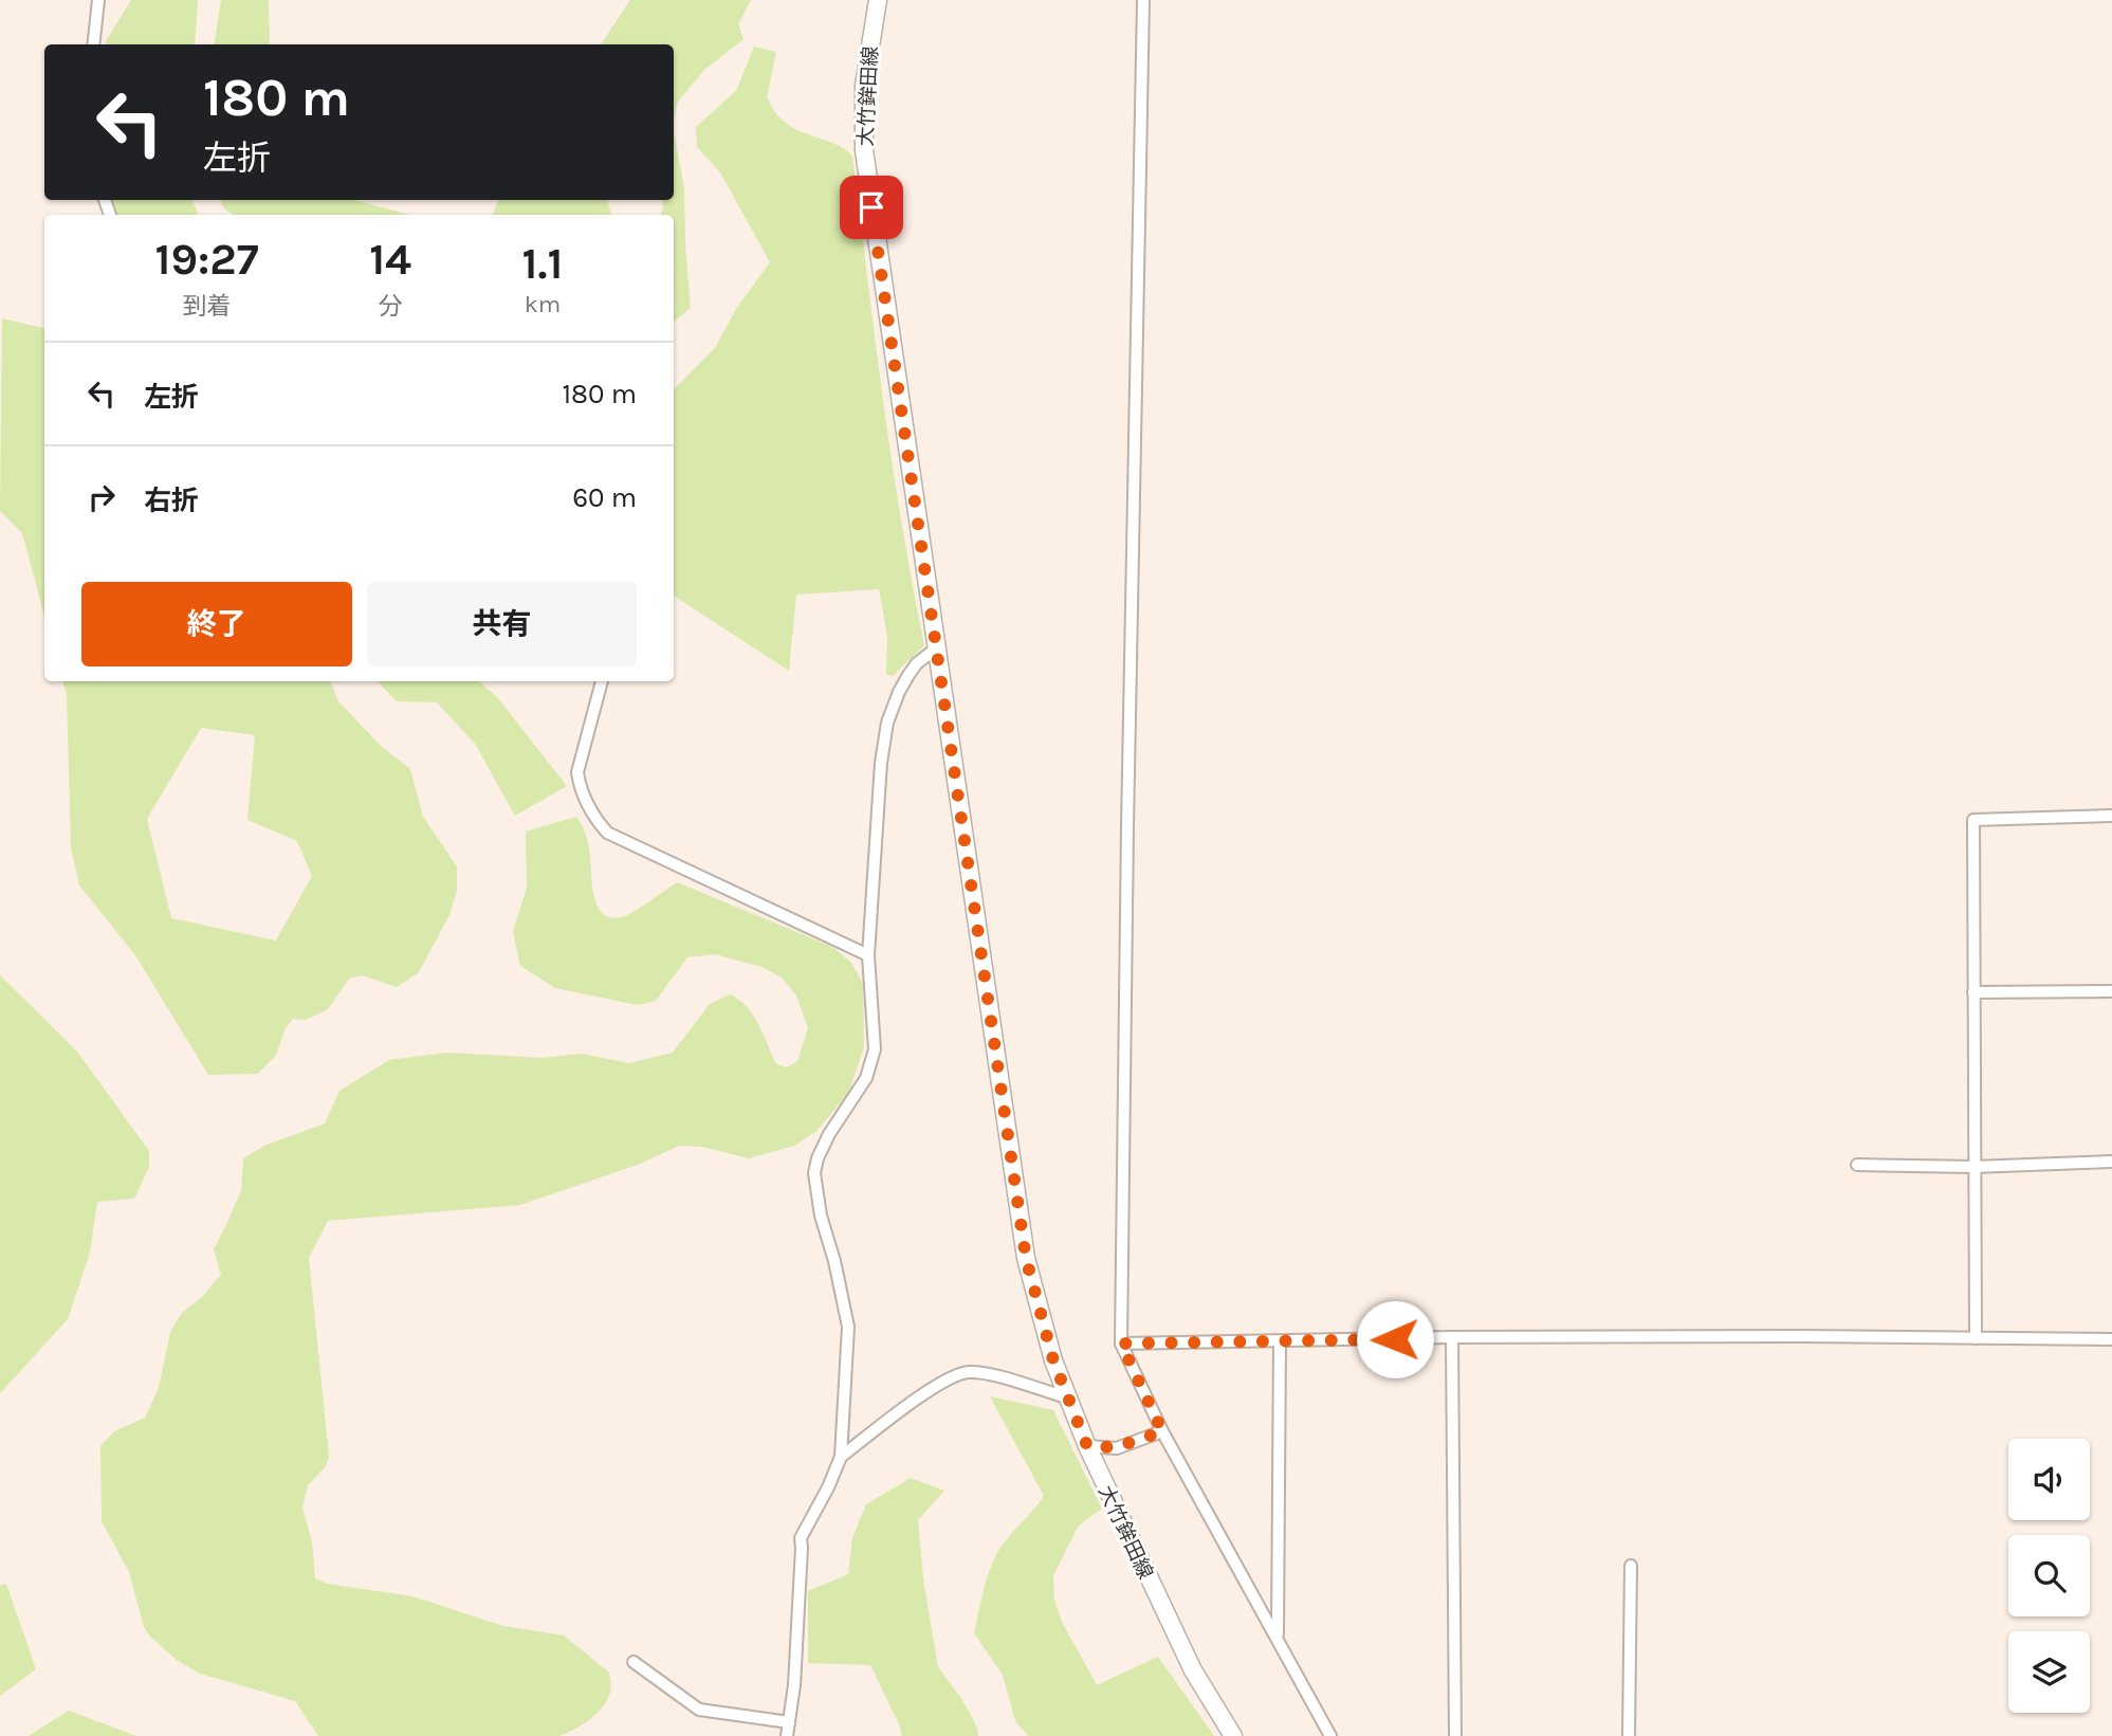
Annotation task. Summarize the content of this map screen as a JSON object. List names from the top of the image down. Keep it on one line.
{"streets":{"main road":["大竹鉾田線"]},"page":{"turn":["180 m","左折"],"eta":["19:27","到着","14","分","1.1","km"],"list":[{"name":"左折","value":"180 m"},{"name":"右折","value":"60 m"}],"buttons":["終了","共有"]}}
